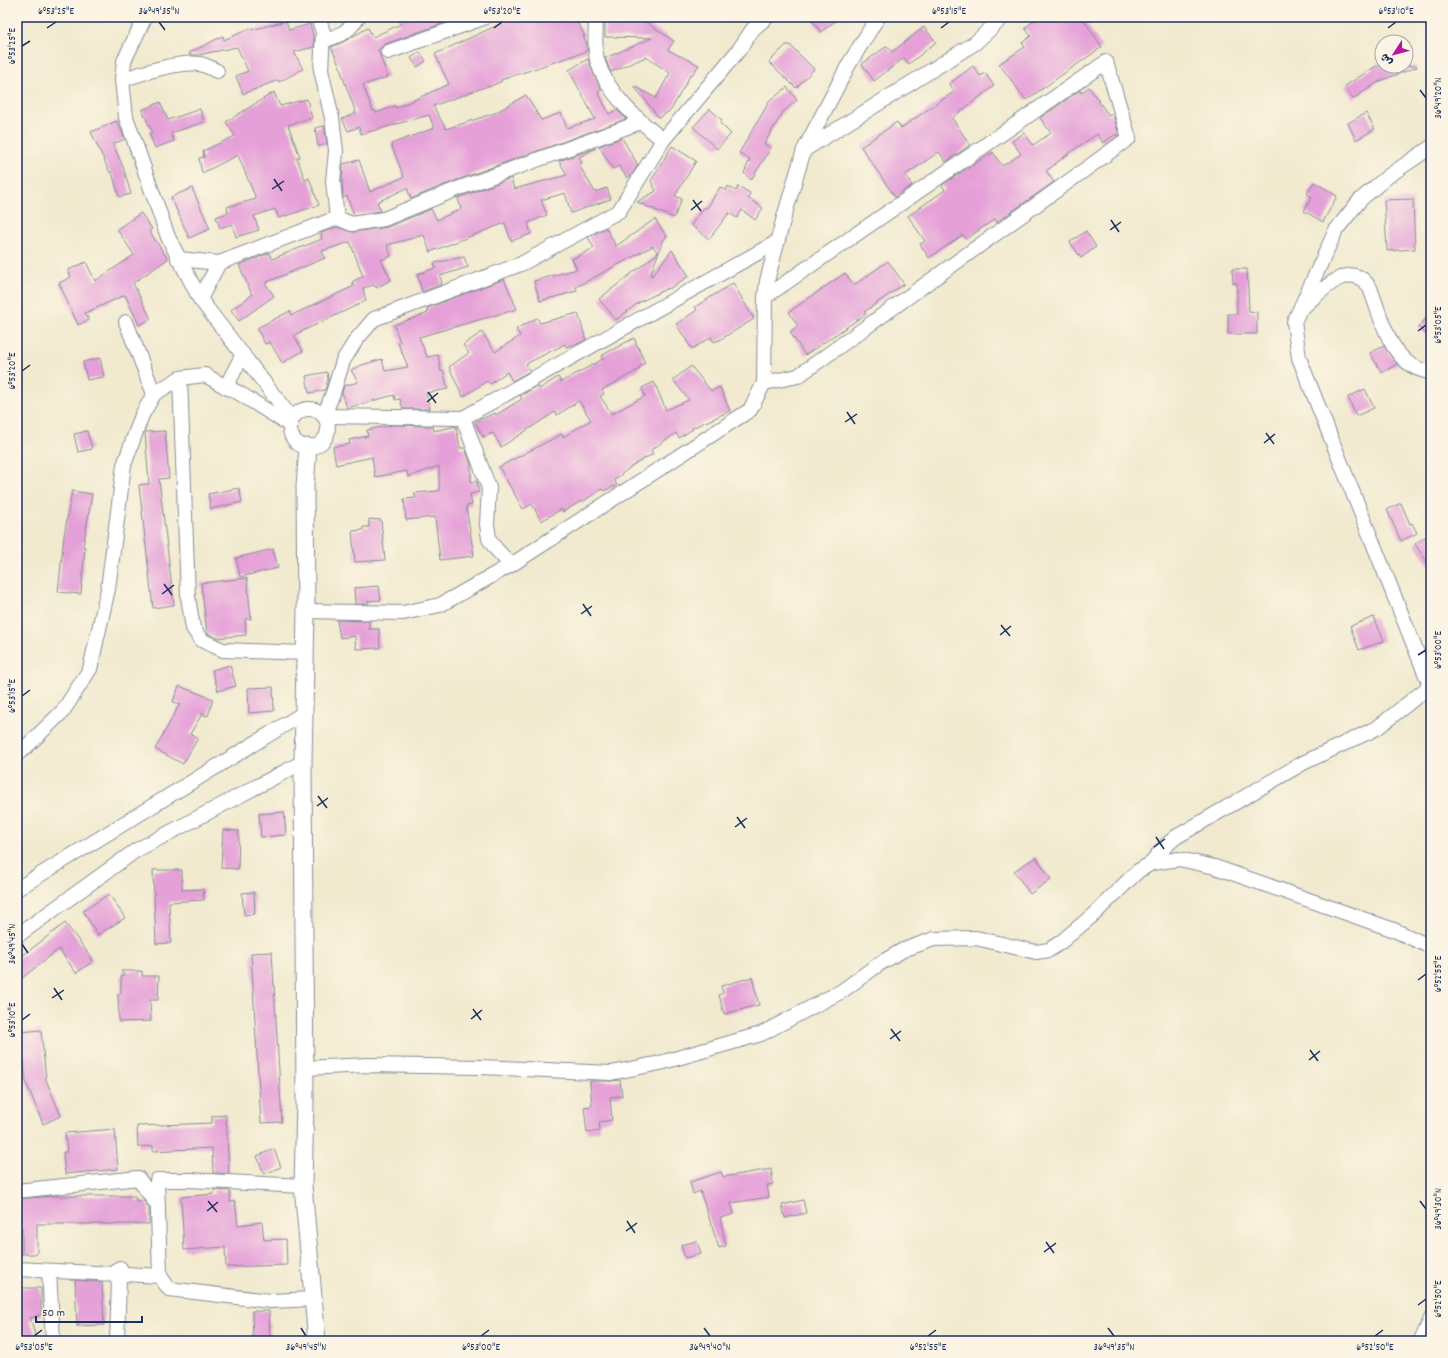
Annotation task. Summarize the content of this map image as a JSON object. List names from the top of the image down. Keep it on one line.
{"scale_bar":"50 m","north":"bottom left","coordinates":["6°53'25\"E","36°49'35\"N","6°53'20\"E","6°53'15\"E","6°53'10\"E","36°49'20\"N","6°53'05\"E","6°53'00\"E","36°49'45\"N","6°52'55\"E","36°49'30\"N","6°52'50\"E","36°49'40\"N"]}
